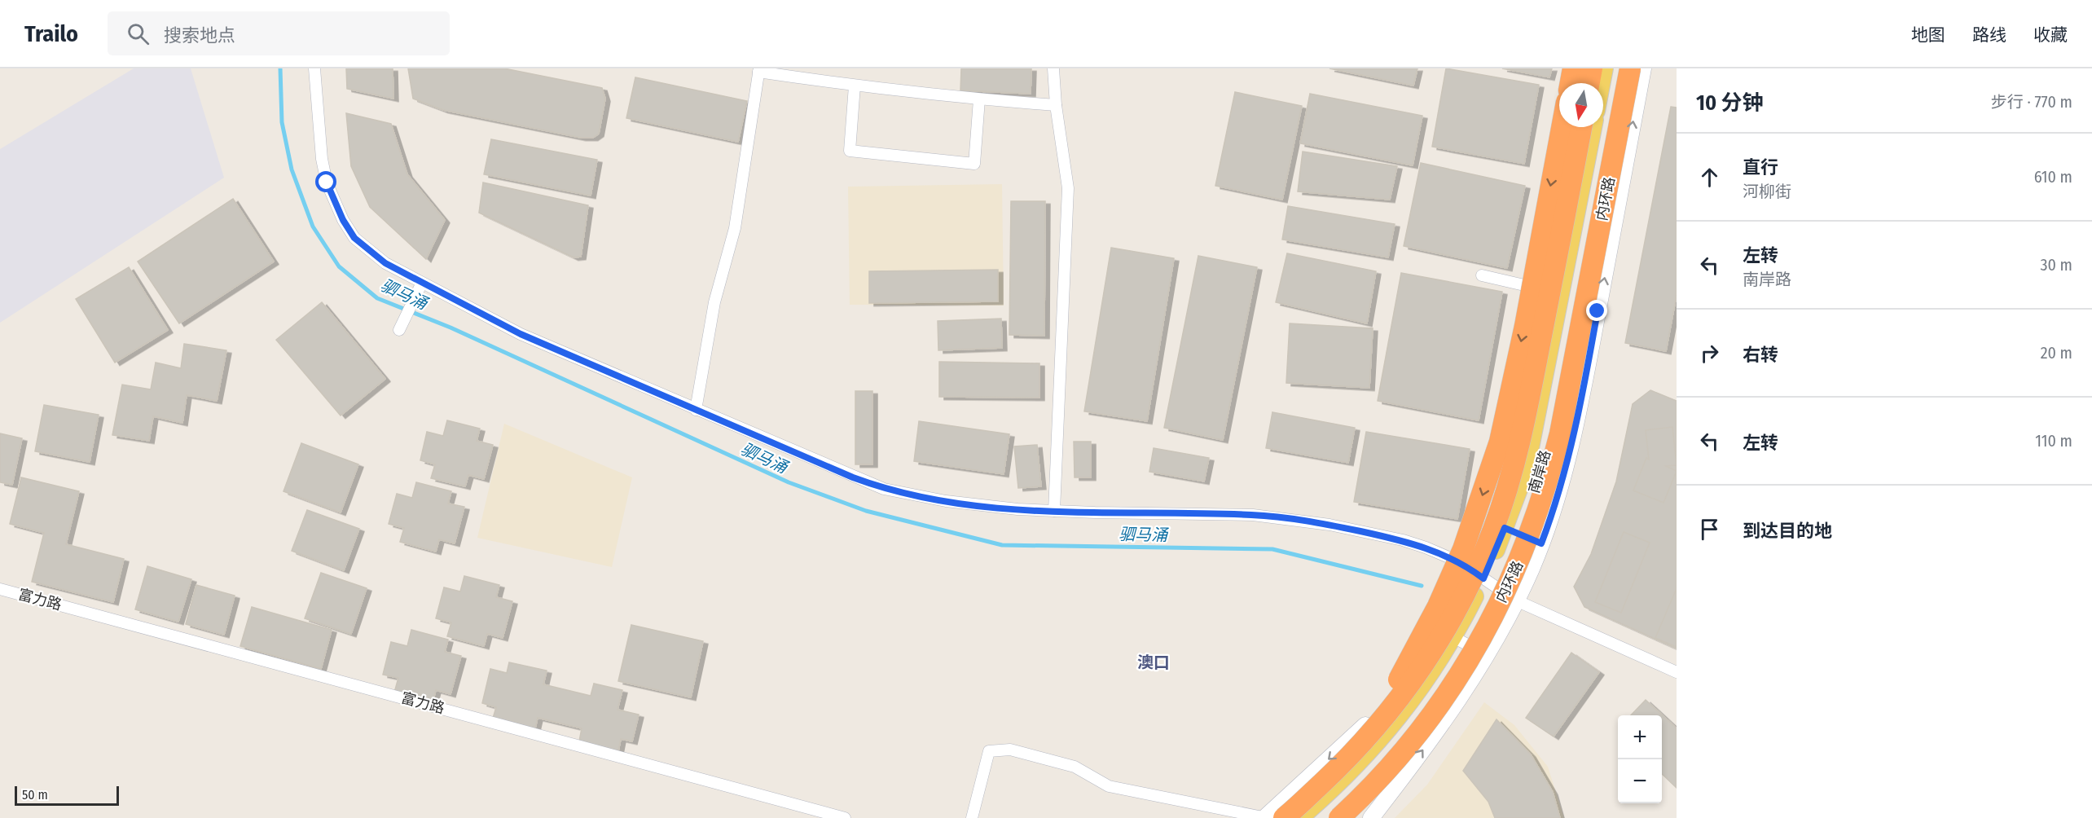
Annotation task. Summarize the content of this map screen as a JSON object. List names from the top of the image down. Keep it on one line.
{"streets":{"highway":["内环路"],"main road":["南岸路"],"street":["富力路"]},"crossings":[["内环路","南岸路"]],"districts":["澳口"],"water":["驷马涌"],"scale_bar":"50 m","north":"bottom","page":{"header":"Trailo","search":"搜索地点","nav":["地图","路线","收藏"],"heading":["10 分钟","步行 · 770 m"],"list":[["直行","河柳街","610 m"],["左转","南岸路","30 m"],["右转","20 m"],["左转","110 m"],"到达目的地"],"map_buttons":["+","−"],"scale":"50 m"}}
